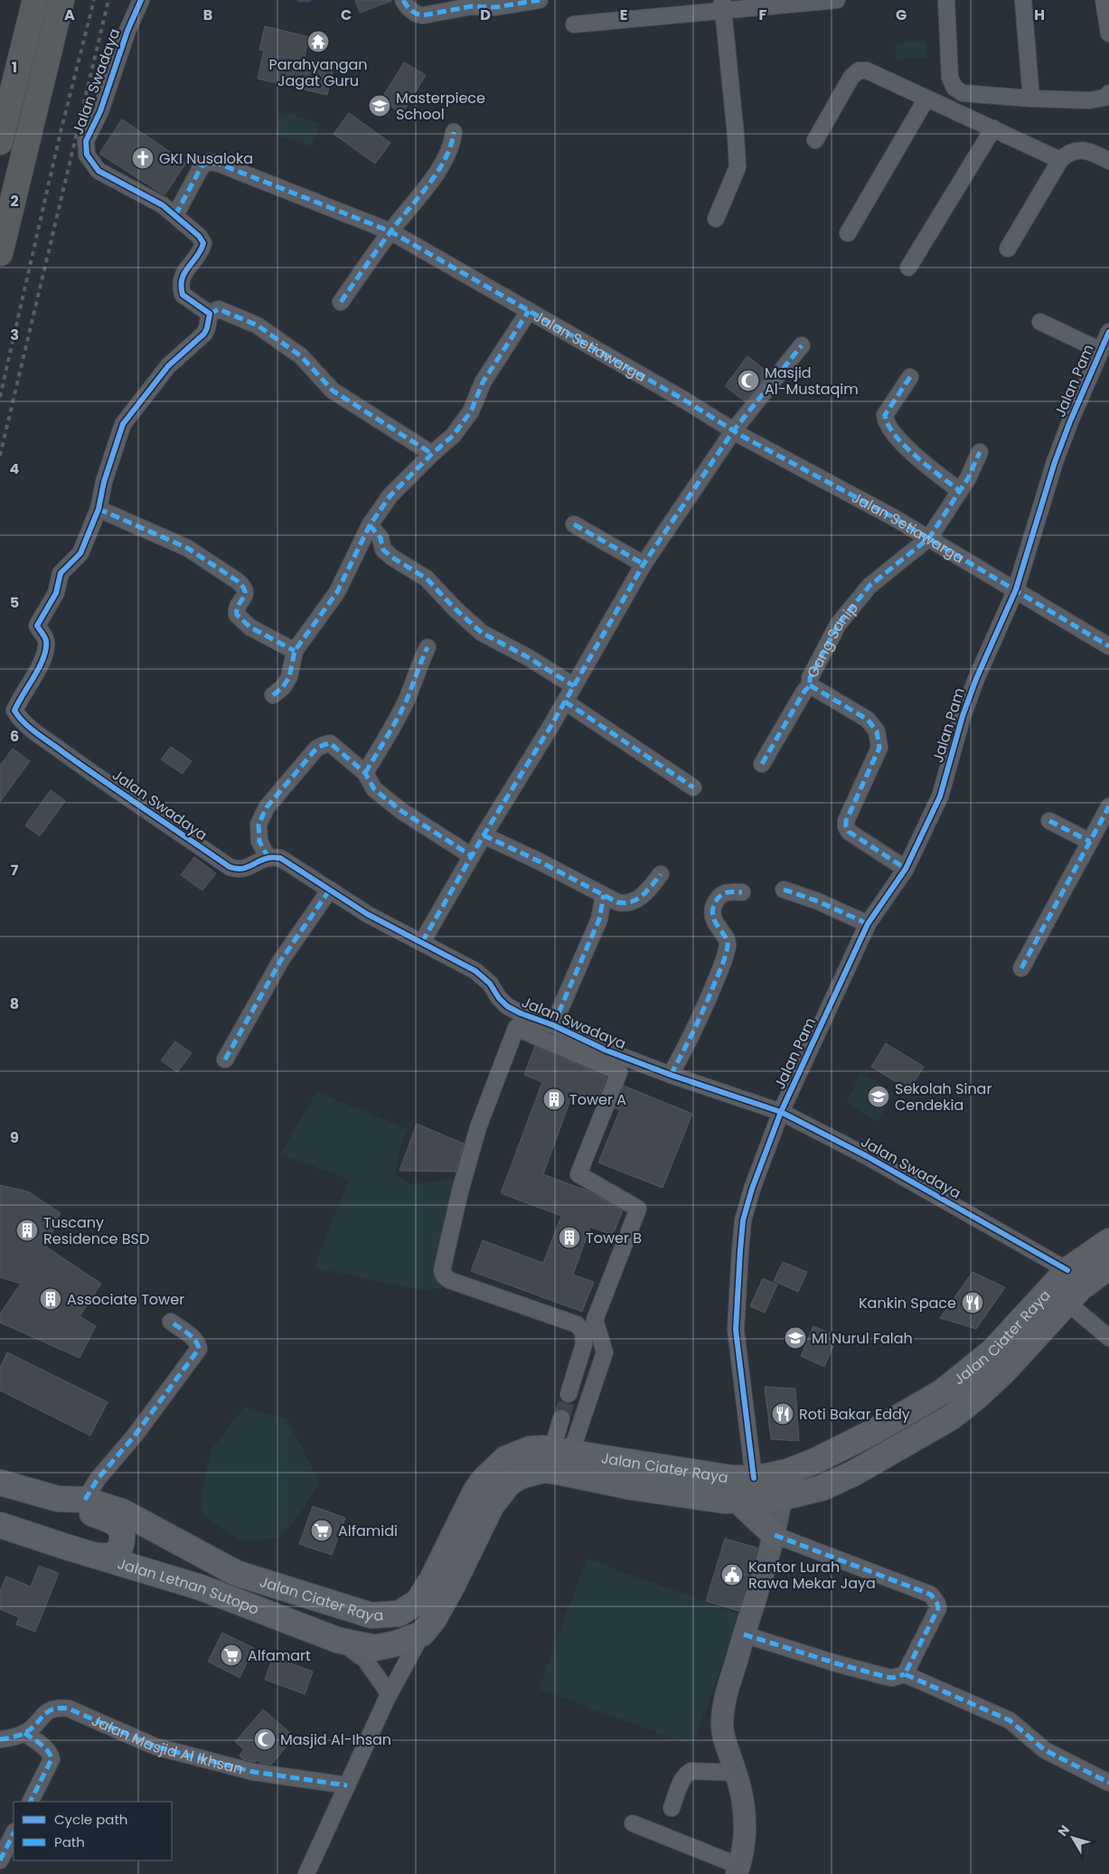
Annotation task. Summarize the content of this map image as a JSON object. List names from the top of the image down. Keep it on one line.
{"streets":{"main road":["Jalan Ciater Raya","Jalan Letnan Sutopo"],"street":["Jalan Swadaya","Jalan Setiawarga","Jalan Pam","Gang Sanip","Jalan Masjid Al Ikhsan"]},"crossings":[["Jalan Swadaya","Jalan Setiawarga"],["Jalan Swadaya","Jalan Pam"],["Jalan Swadaya","Jalan Ciater Raya"],["Jalan Setiawarga","Jalan Pam"],["Jalan Setiawarga","Gang Sanip"],["Jalan Pam","Jalan Ciater Raya"],["Jalan Ciater Raya","Jalan Letnan Sutopo"]],"places":{"temple":["Parahyangan Jagat Guru"],"school or university":["Masterpiece School","Sekolah Sinar Cendekia","MI Nurul Falah"],"church":["GKI Nusaloka"],"mosque":["Masjid Al-Mustaqim","Masjid Al-Ihsan"],"building":["Tower A","Tuscany Residence BSD","Tower B","Associate Tower"],"restaurant":["Kankin Space","Roti Bakar Eddy"],"supermarket":["Alfamidi","Alfamart"],"public building":["Kantor Lurah Rawa Mekar Jaya"]},"legend":["Cycle path","Path"],"north":"top left","grid":{"columns":["A","B","C","D","E","F","G","H"],"rows":["1","2","3","4","5","6","7","8","9"]}}
